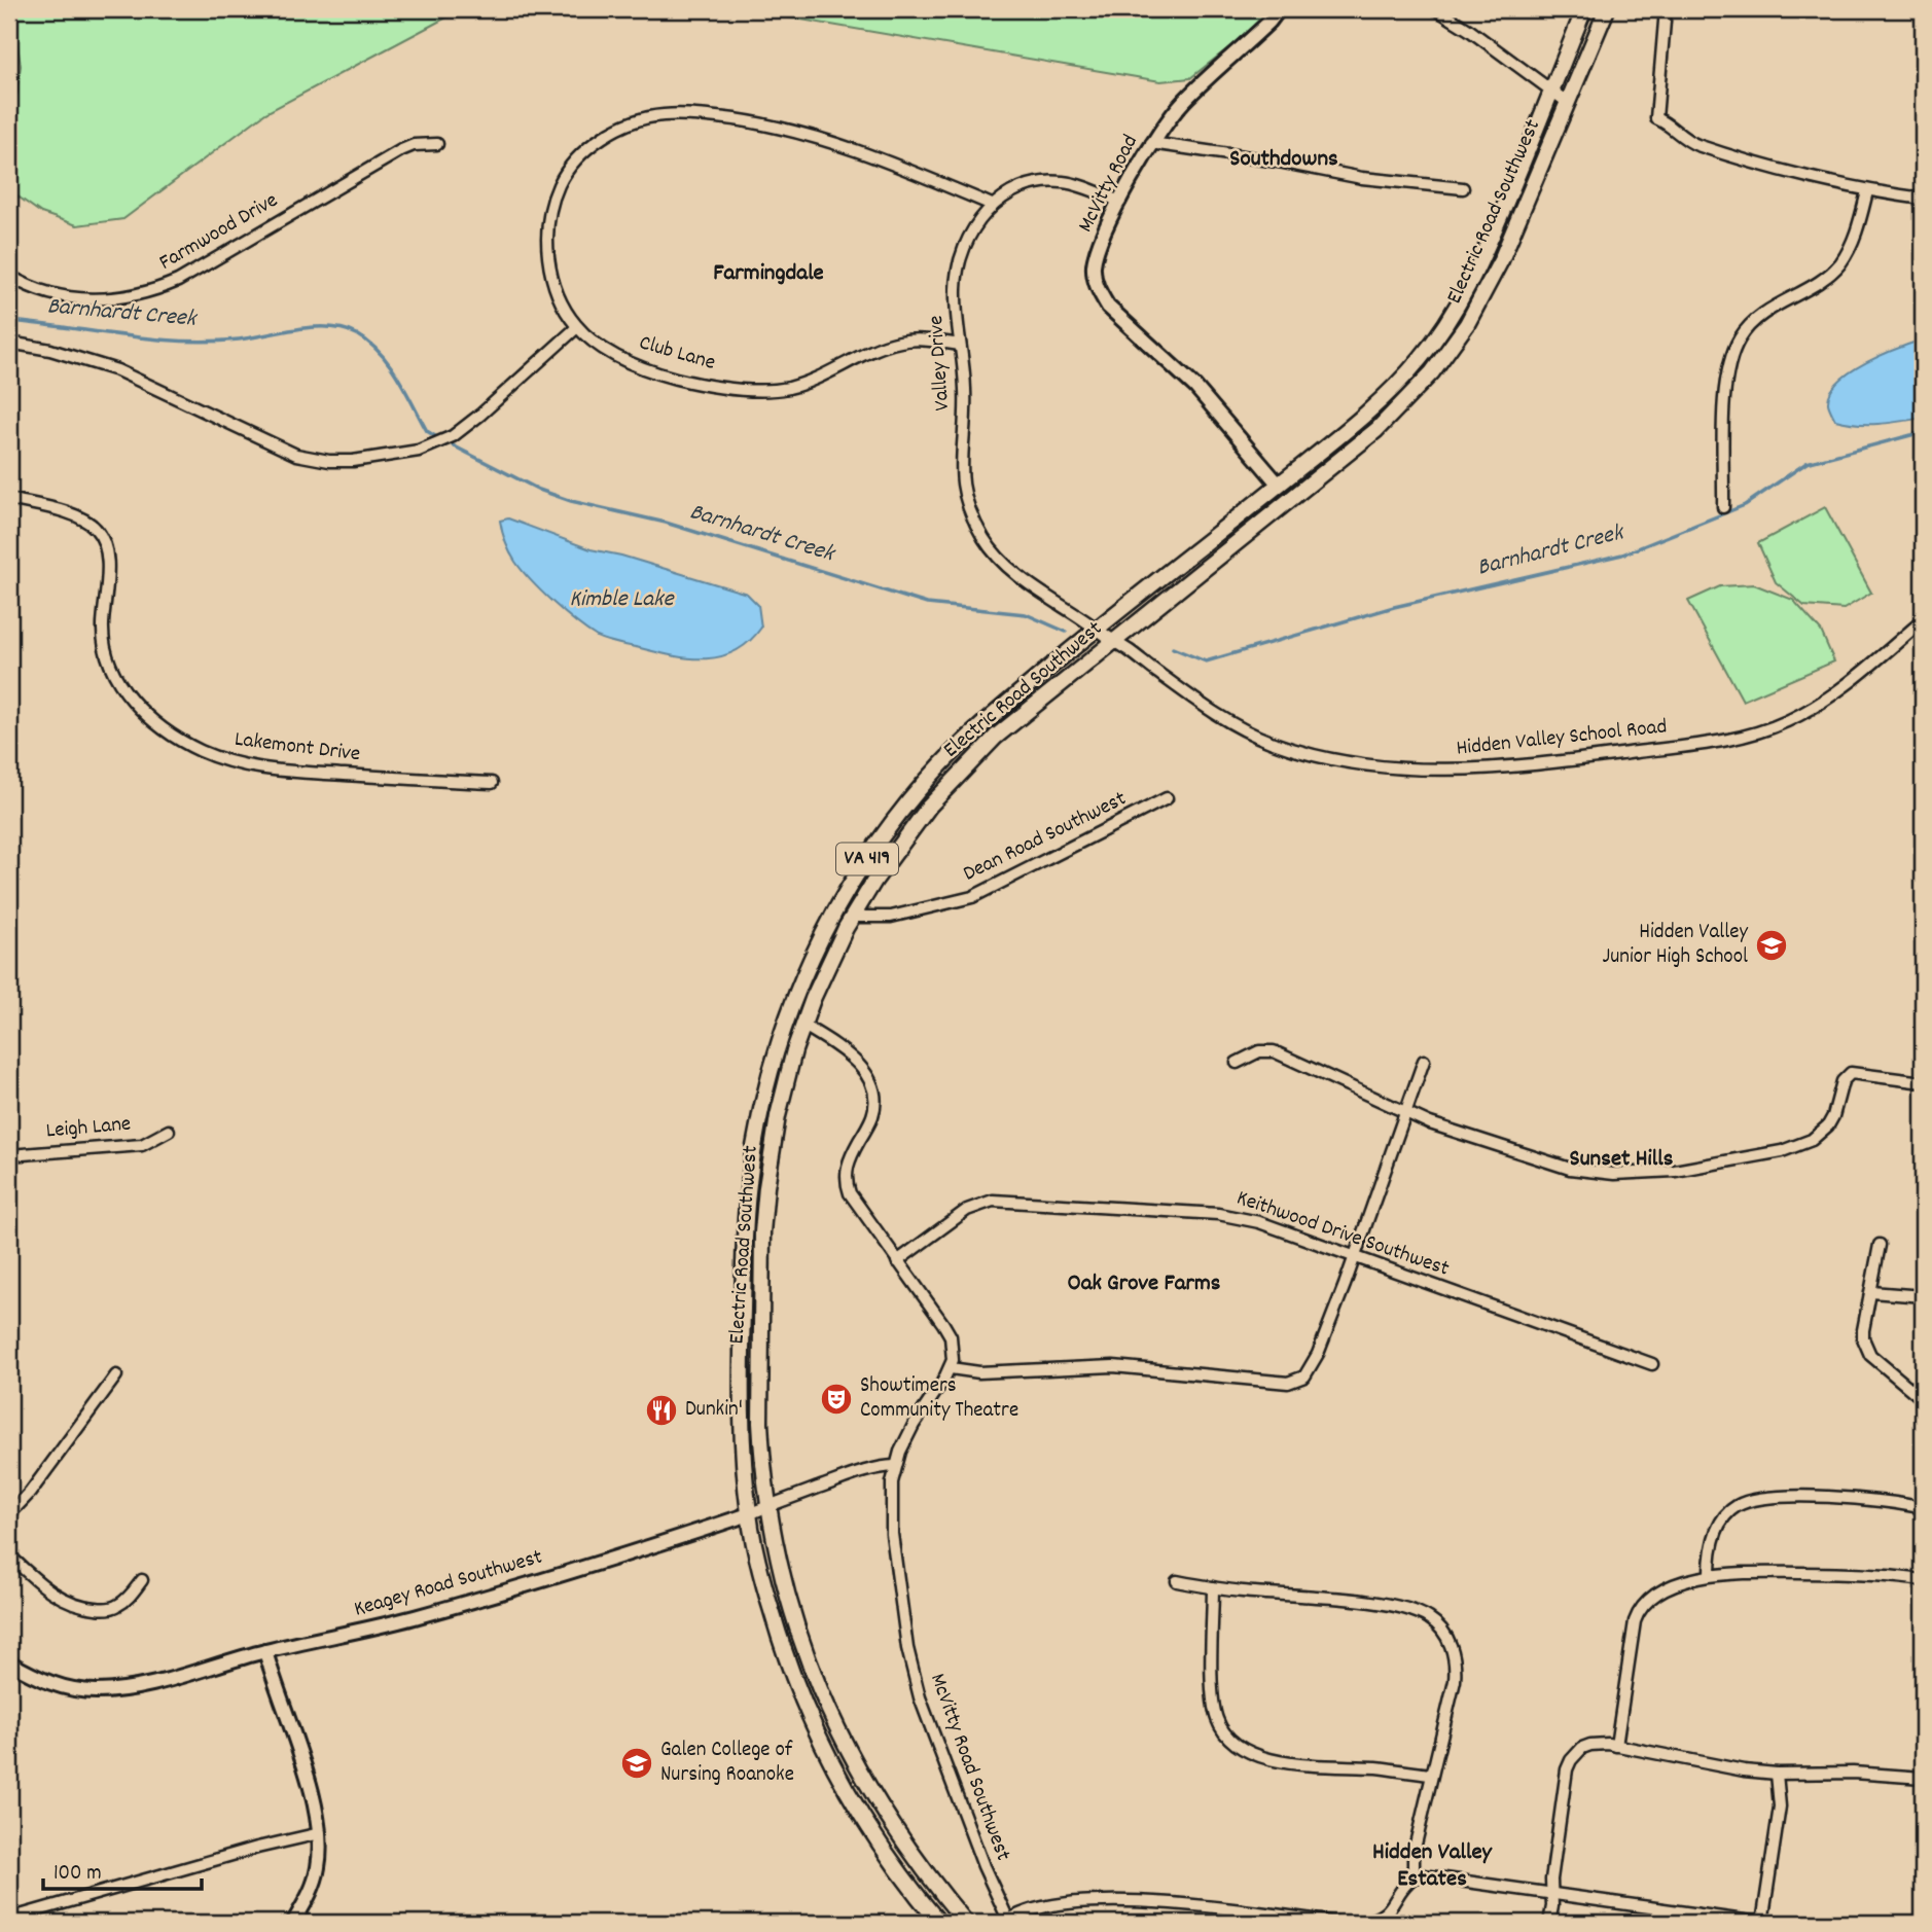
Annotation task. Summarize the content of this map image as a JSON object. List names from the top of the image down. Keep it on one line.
{"streets":{"main road":["Electric Road Southwest","VA 419"],"street":["McVitty Road","Farmwood Drive","Club Lane","Valley Drive","Hidden Valley School Road","Lakemont Drive","Dean Road Southwest","Leigh Lane","Keithwood Drive Southwest","Keagey Road Southwest","McVitty Road Southwest"]},"crossings":[["McVitty Road","Electric Road Southwest"],["McVitty Road","Valley Drive"],["Electric Road Southwest","Valley Drive"],["Electric Road Southwest","Hidden Valley School Road"],["Electric Road Southwest","Dean Road Southwest"],["Electric Road Southwest","Keagey Road Southwest"],["Club Lane","Valley Drive"],["Valley Drive","Hidden Valley School Road"],["Keagey Road Southwest","McVitty Road Southwest"]],"districts":["Southdowns","Farmingdale","Sunset Hills","Oak Grove Farms","Hidden Valley Estates"],"water":["Barnhardt Creek","Kimble Lake"],"places":{"school or university":["Hidden Valley Junior High School","Galen College of Nursing Roanoke"],"theatre":["Showtimers Community Theatre"],"restaurant":["Dunkin'"]},"scale_bar":"100 m"}
